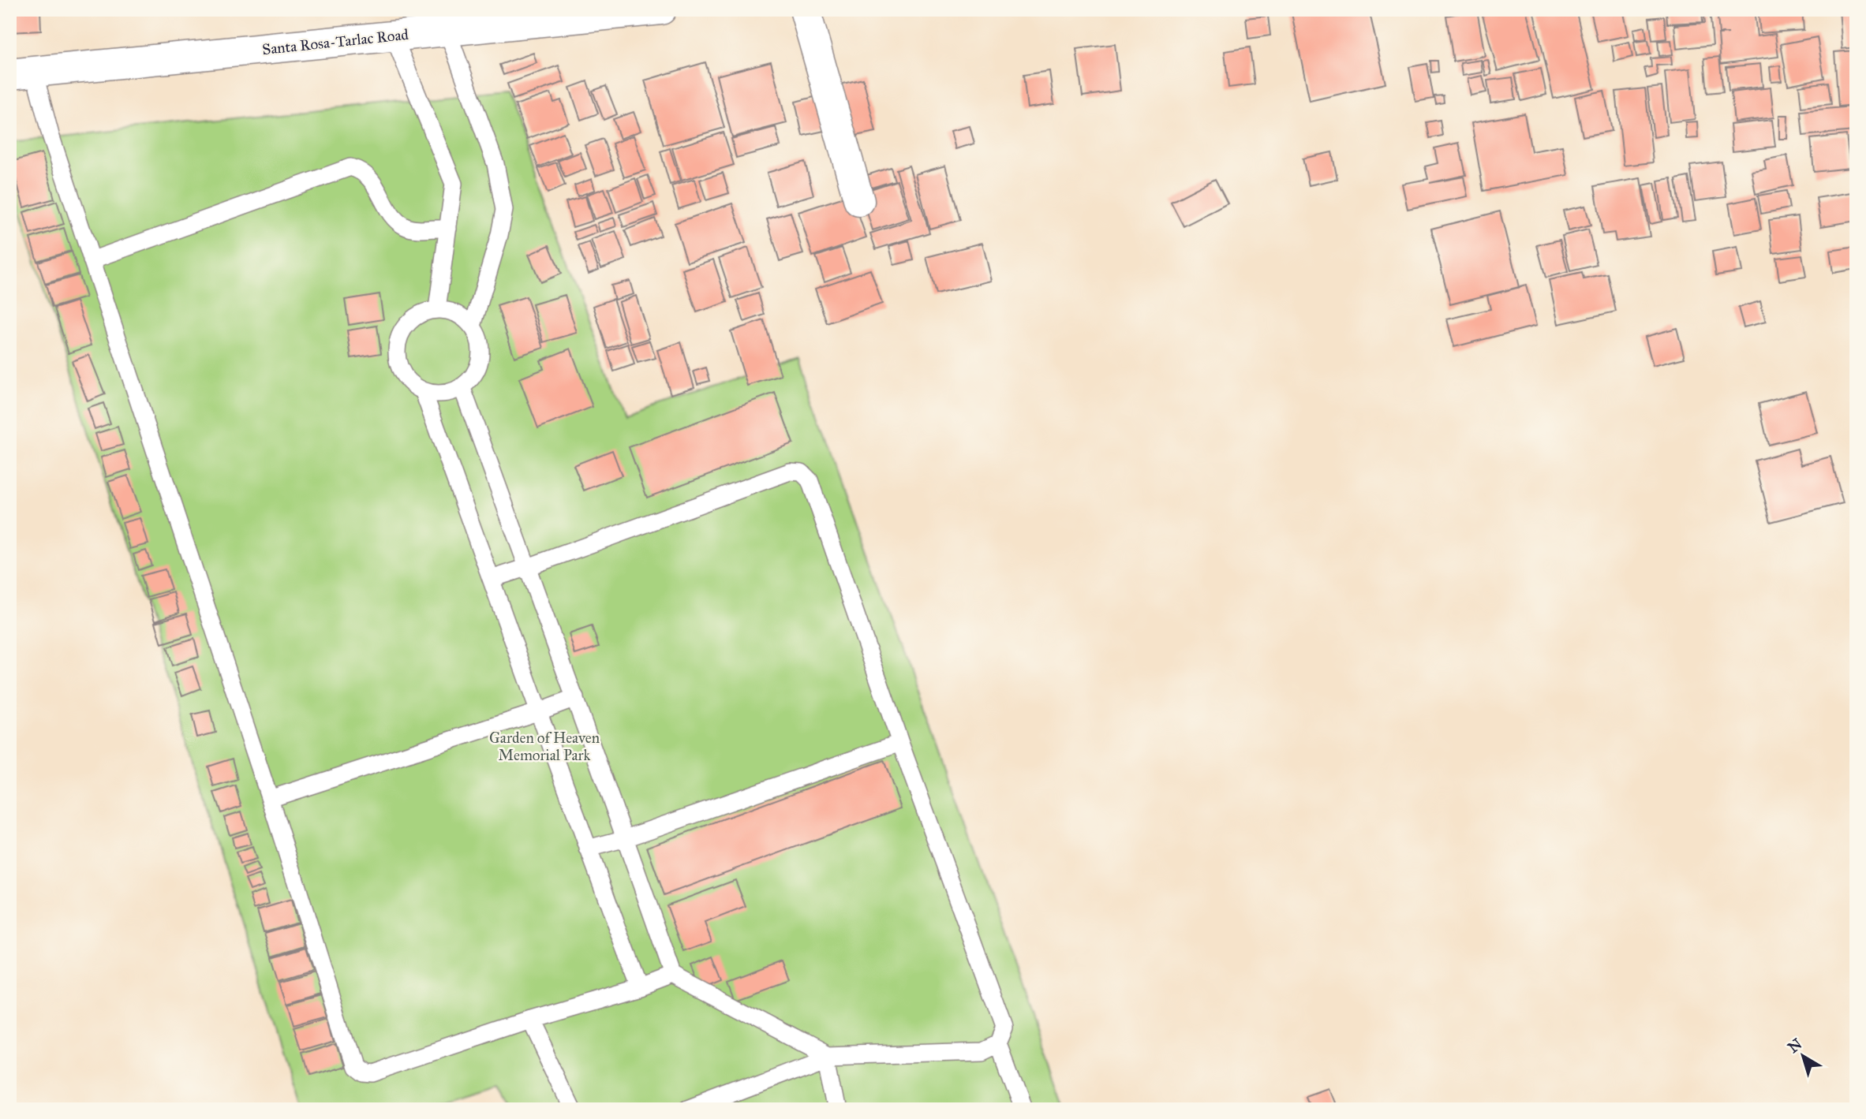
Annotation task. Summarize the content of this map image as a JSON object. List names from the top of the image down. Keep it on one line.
{"streets":{"main road":["Santa Rosa-Tarlac Road"]},"parks":["Garden of Heaven Memorial Park"],"north":"top left"}
